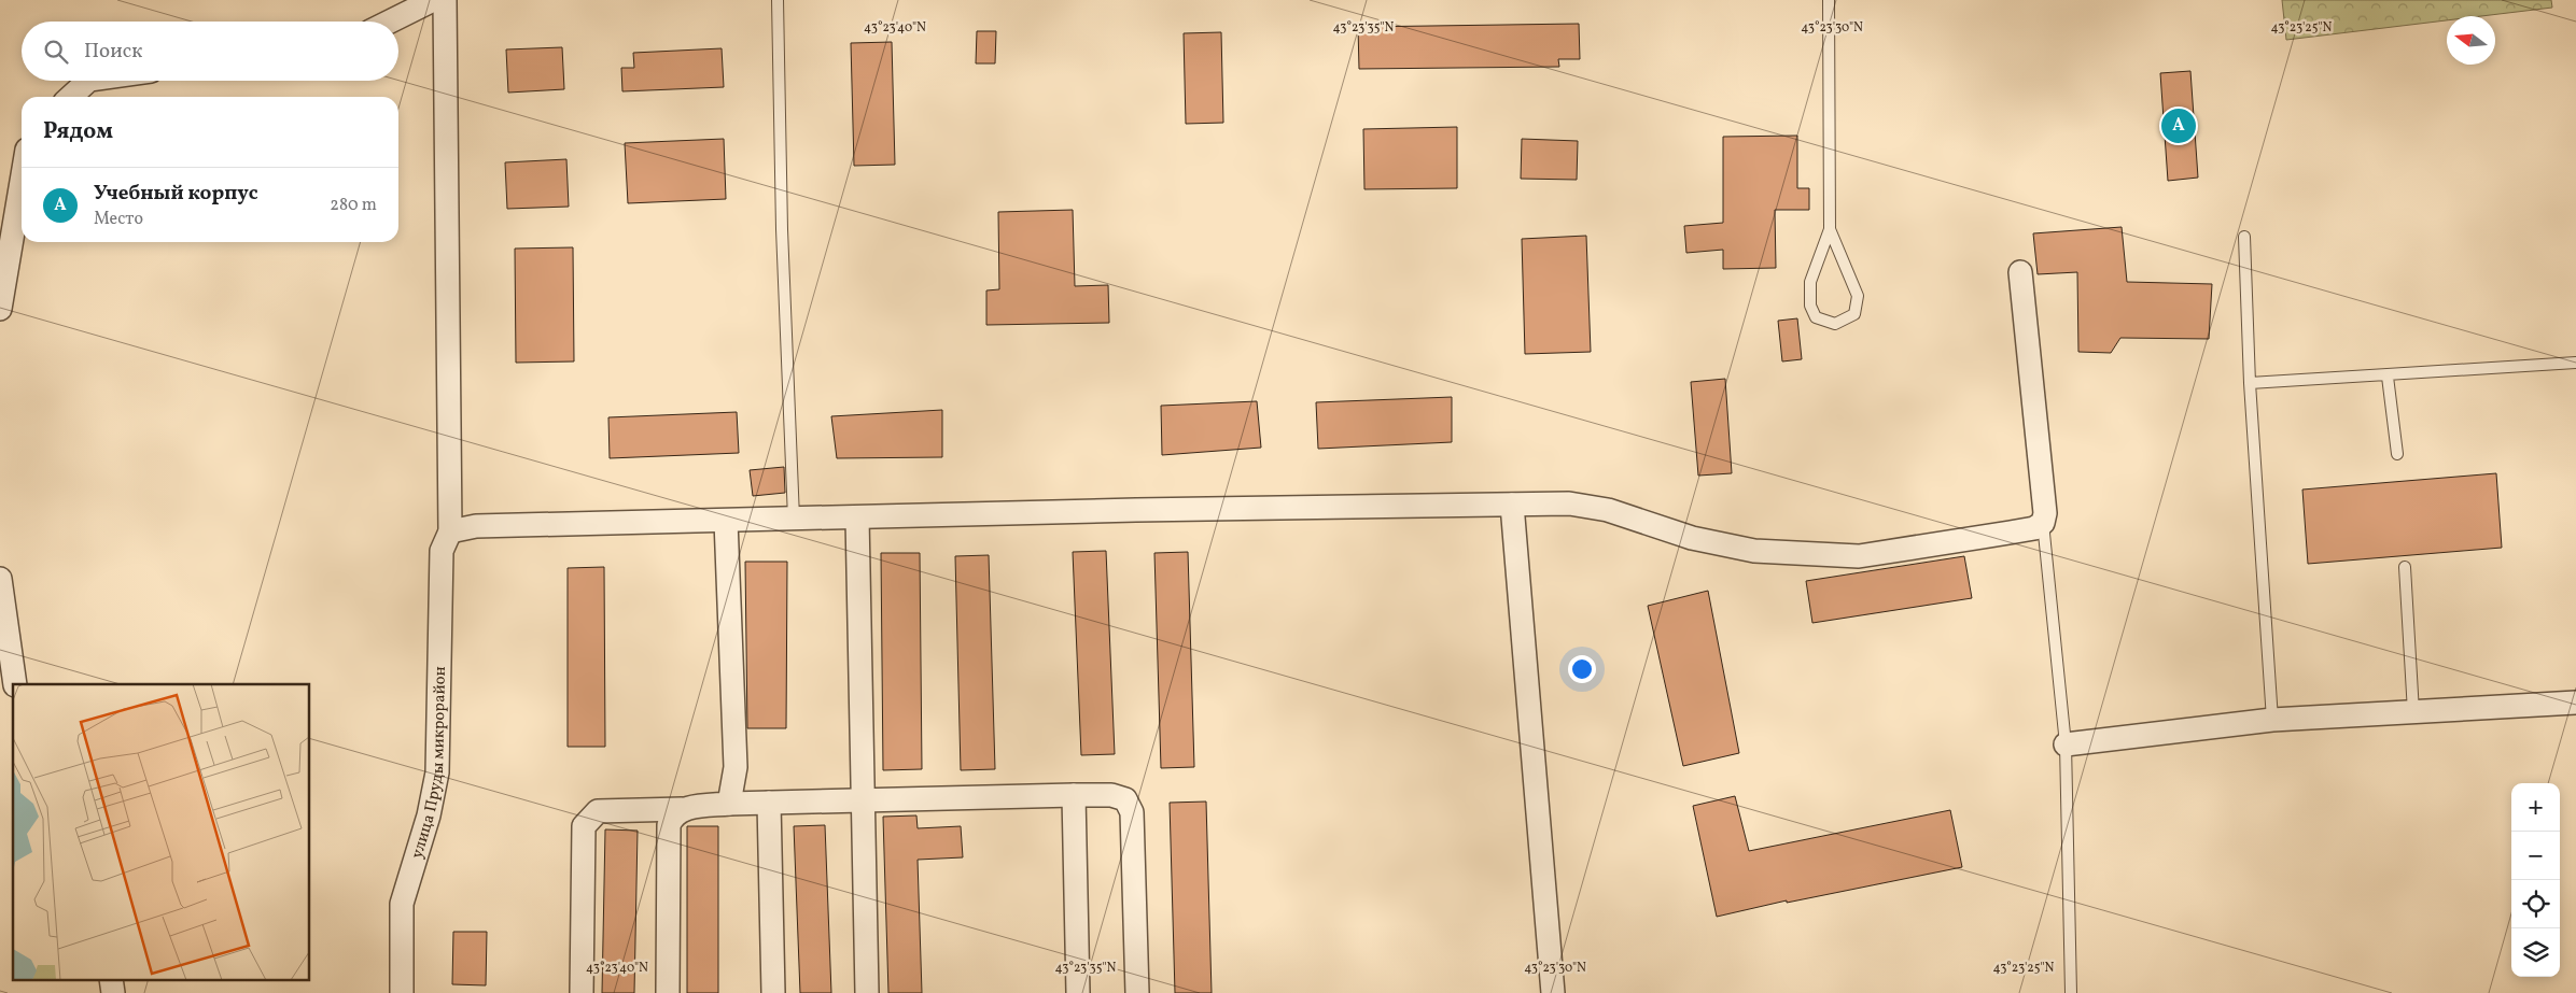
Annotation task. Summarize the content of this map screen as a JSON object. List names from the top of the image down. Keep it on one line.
{"streets":{"street":["улица Пруды микрорайон"]},"north":"left","page":{"search":"Поиск","heading":"Рядом","pins":"A","list":[{"mark":"A","name":"Учебный корпус","note":"Место","value":"280 m"}],"map_buttons":["+","−"]},"coordinates":["43°23'40\"N","43°23'35\"N","43°23'30\"N","43°23'25\"N"]}
